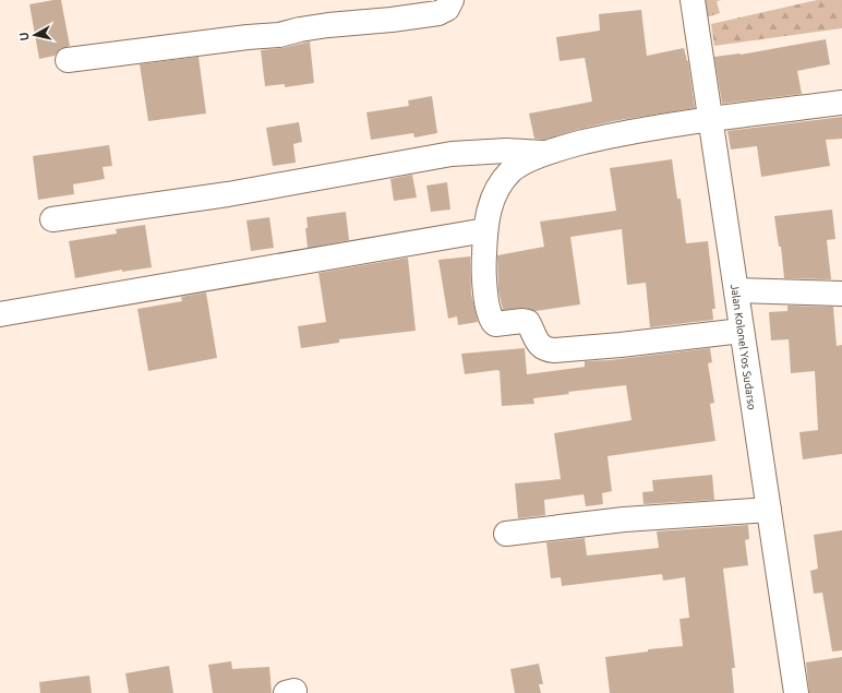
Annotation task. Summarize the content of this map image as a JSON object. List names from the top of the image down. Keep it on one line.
{"streets":{"street":["Jalan Kolonel Yos Sudarso"]},"north":"left"}
